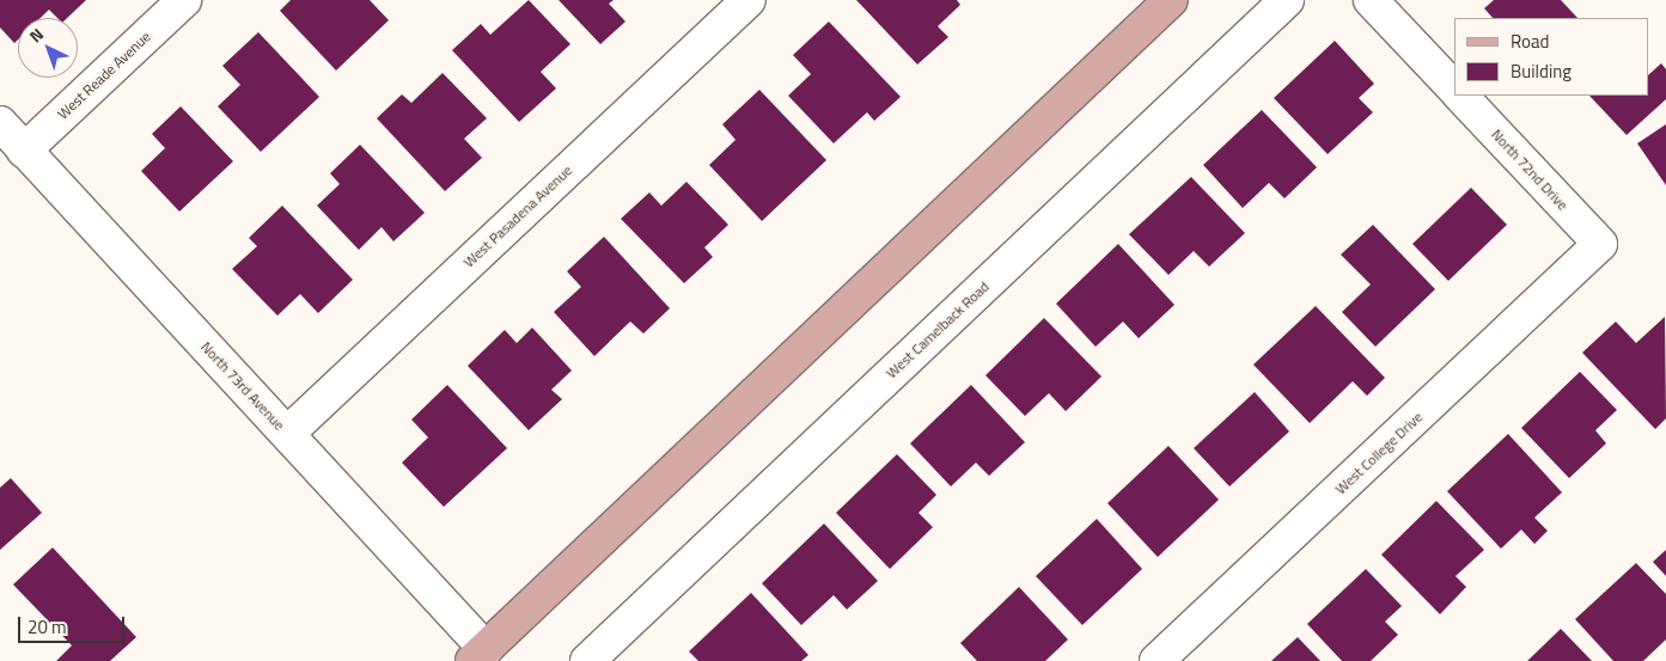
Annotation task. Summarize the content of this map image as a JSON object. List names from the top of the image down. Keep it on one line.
{"streets":{"street":["West Reade Avenue","North 72nd Drive","West Pasadena Avenue","West Camelback Road","North 73rd Avenue","West College Drive"]},"crossings":[["West Reade Avenue","North 73rd Avenue"],["North 72nd Drive","West College Drive"],["West Pasadena Avenue","North 73rd Avenue"]],"legend":["Road","Building"],"scale_bar":"20 m","north":"top left"}
